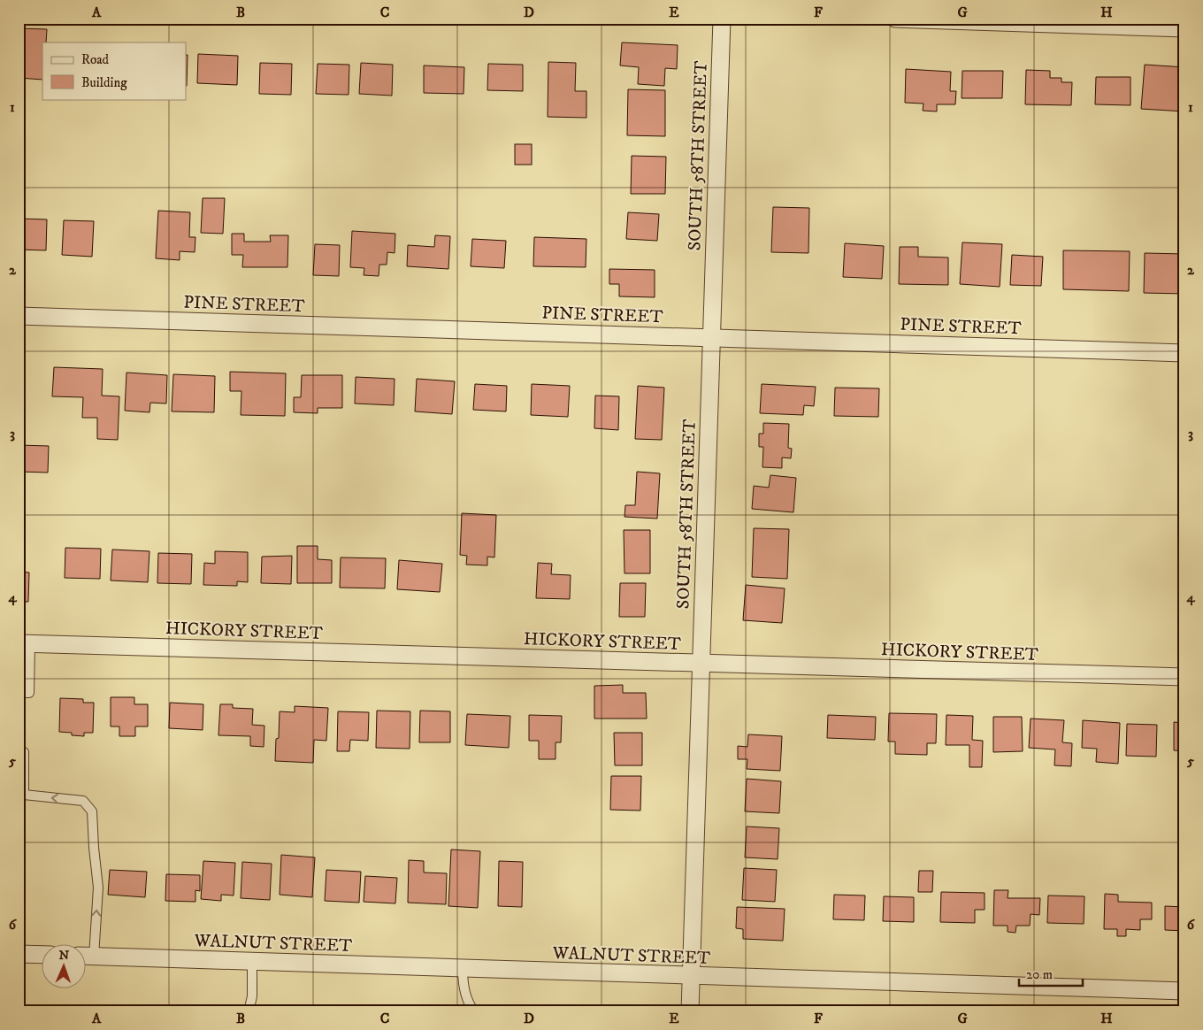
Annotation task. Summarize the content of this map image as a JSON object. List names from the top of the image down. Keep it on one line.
{"streets":{"street":["SOUTH 58TH STREET","PINE STREET","HICKORY STREET","WALNUT STREET"]},"crossings":[["SOUTH 58TH STREET","PINE STREET"],["SOUTH 58TH STREET","HICKORY STREET"],["SOUTH 58TH STREET","WALNUT STREET"]],"legend":["Road","Building"],"scale_bar":"20 m","north":"top","grid":{"columns":["A","B","C","D","E","F","G","H"],"rows":["1","2","3","4","5","6"]}}
